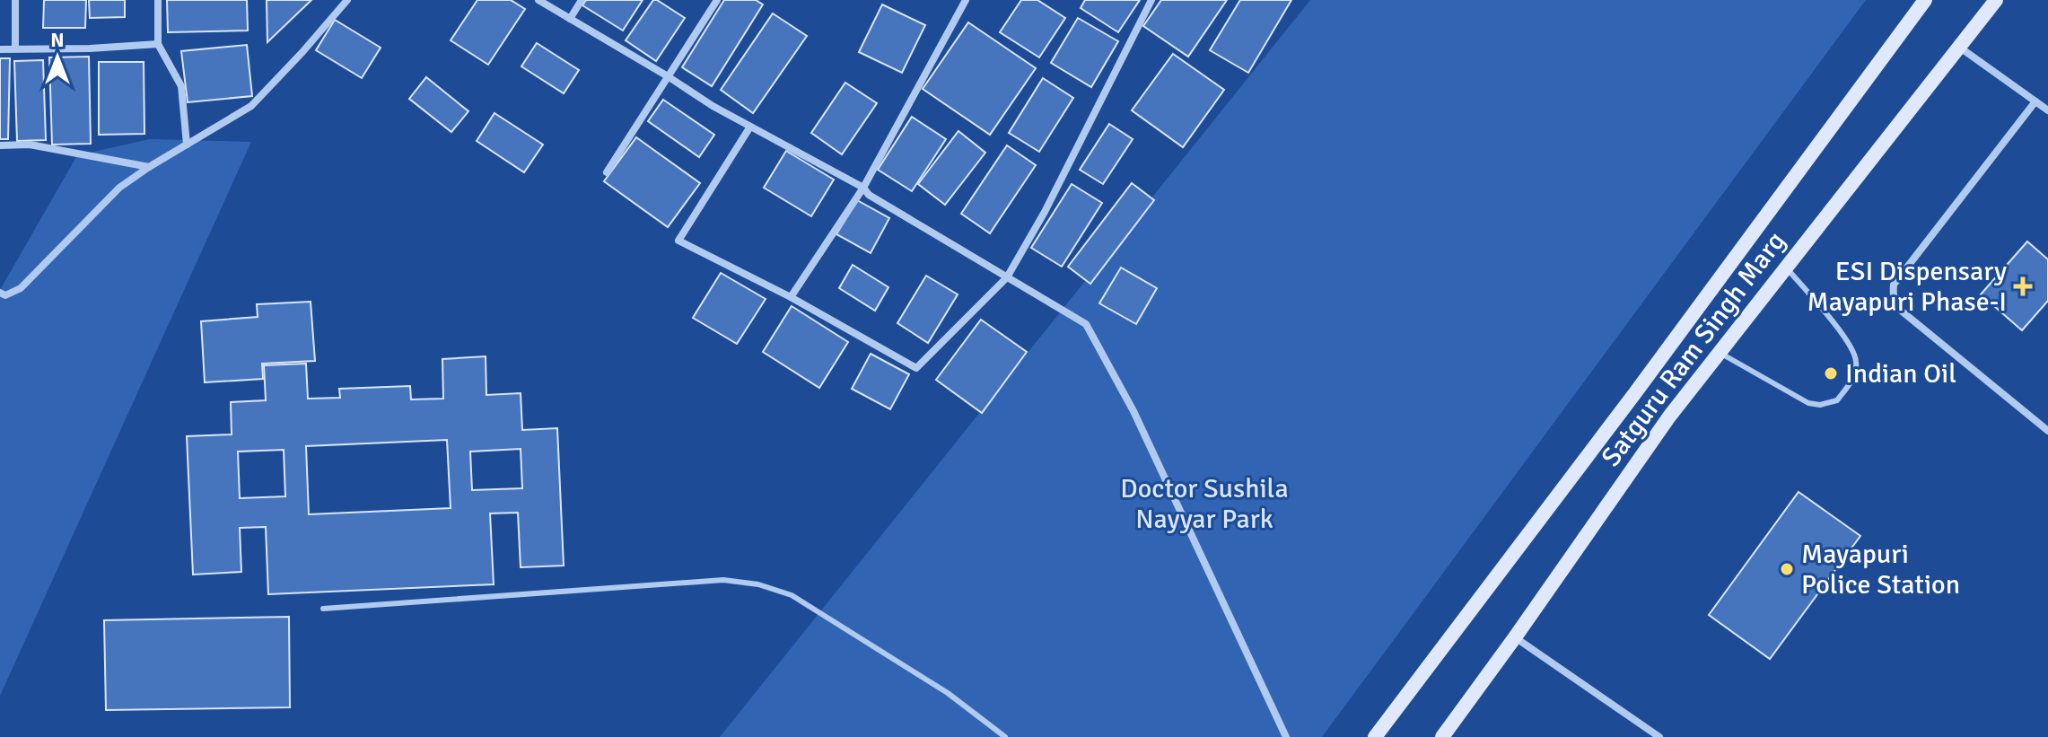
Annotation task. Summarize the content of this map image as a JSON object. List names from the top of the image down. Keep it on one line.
{"streets":{"main road":["Satguru Ram Singh Marg"]},"parks":["Doctor Sushila Nayyar Park"],"places":{"health":["ESI Dispensary Mayapuri Phase-I"],"other":["Indian Oil","Mayapuri Police Station"]},"north":"top"}
